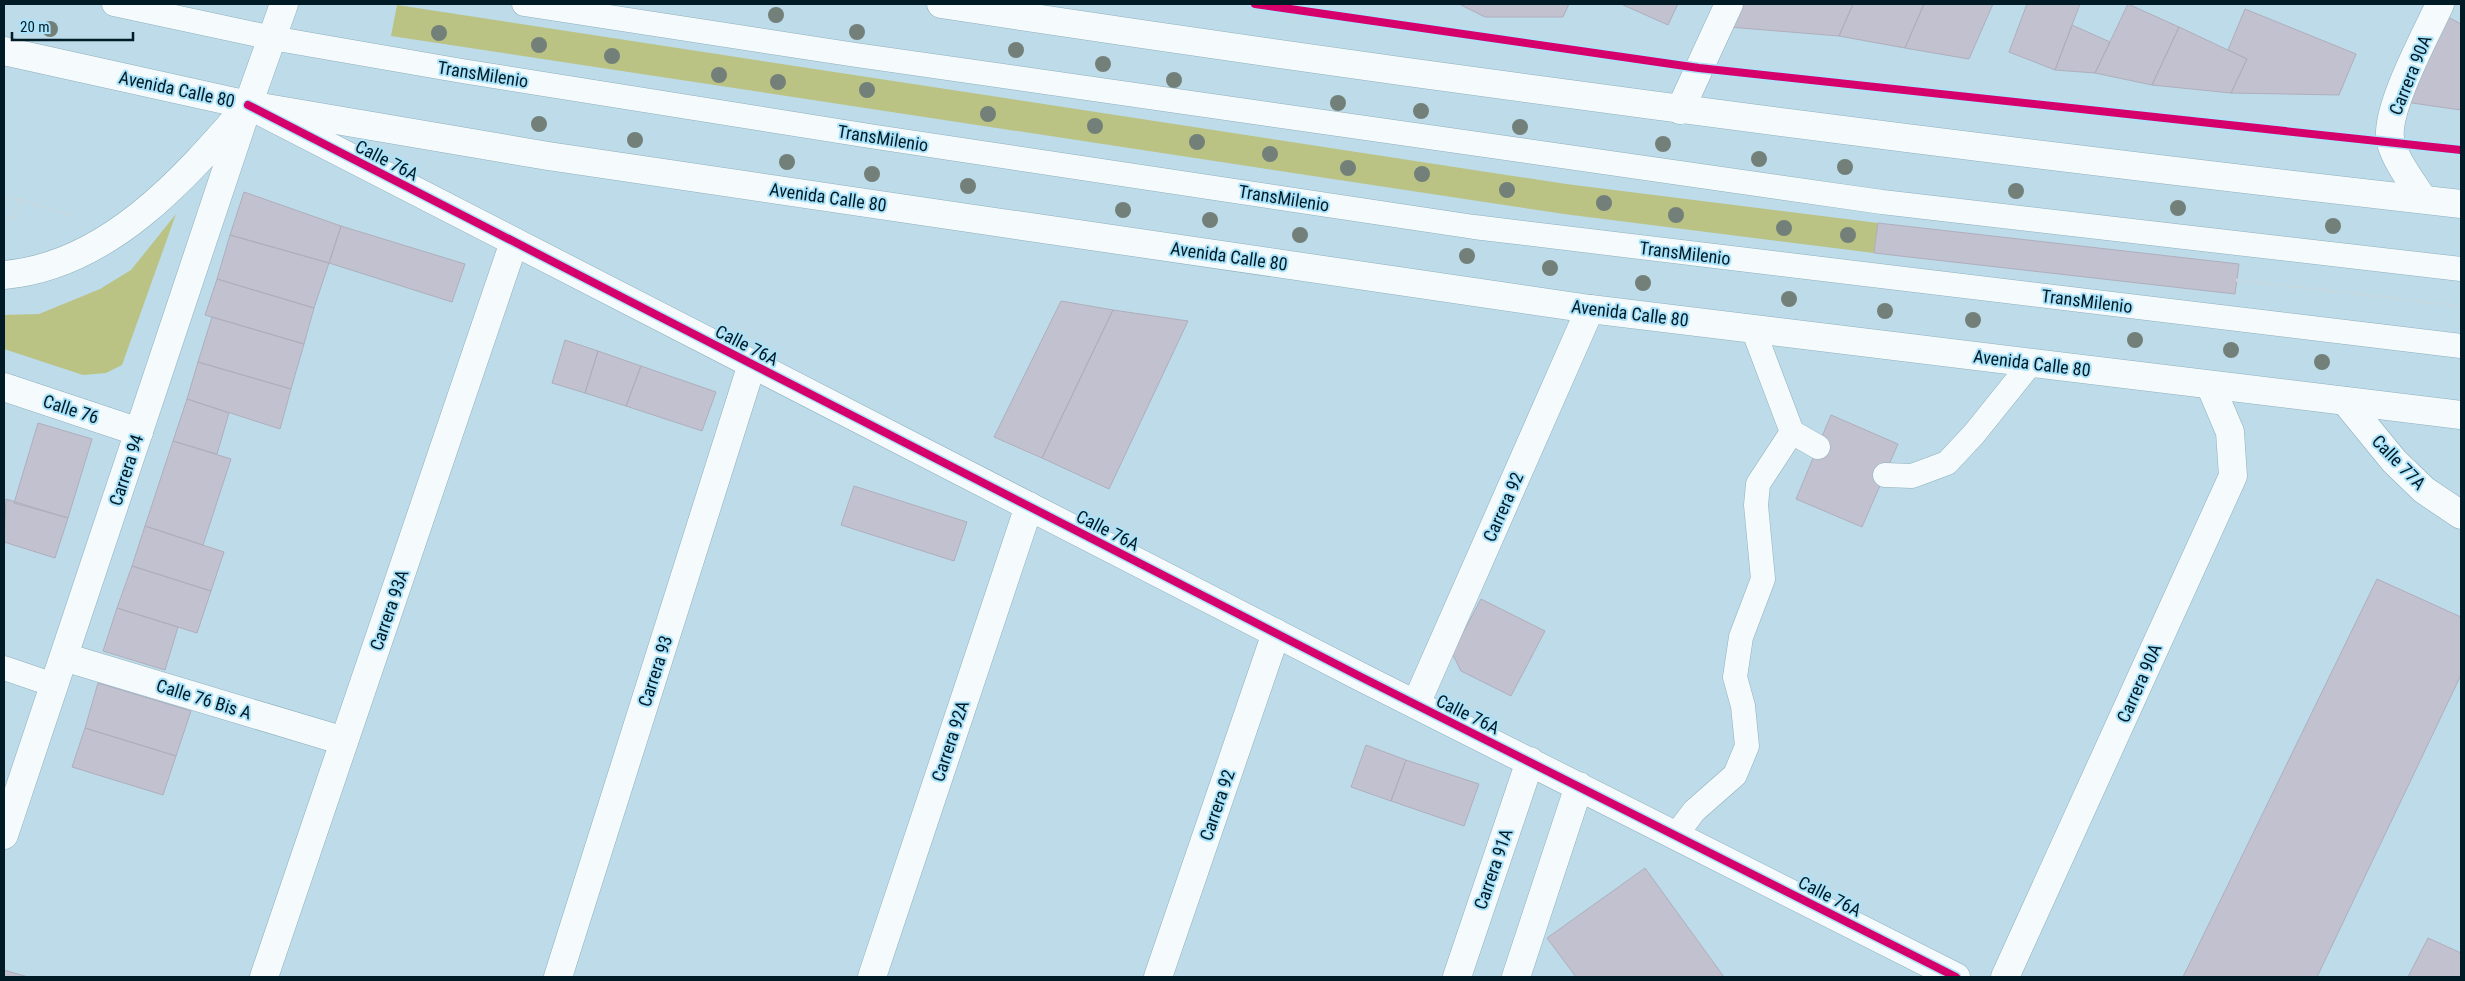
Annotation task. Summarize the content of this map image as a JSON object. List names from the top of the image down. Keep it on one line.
{"streets":{"main road":["Carrera 90A","Avenida Calle 80","Calle 76A","Calle 76","Calle 77A","Carrera 94","Carrera 92","Carrera 93A","Carrera 93","Calle 76 Bis A","Carrera 92A","Carrera 91A"],"lane":["TransMilenio"]},"crossings":[["TransMilenio","Carrera 94"],["Carrera 90A","Avenida Calle 80"],["Avenida Calle 80","Calle 76A"],["Avenida Calle 80","Calle 77A"],["Avenida Calle 80","Carrera 94"],["Avenida Calle 80","Carrera 92"],["Calle 76A","Carrera 94"],["Calle 76A","Carrera 92"],["Calle 76A","Carrera 93A"],["Calle 76A","Carrera 93"],["Calle 76A","Carrera 92A"],["Calle 76A","Carrera 91A"],["Calle 76","Carrera 94"],["Carrera 94","Calle 76 Bis A"],["Carrera 93A","Calle 76 Bis A"]],"scale_bar":"20 m"}
